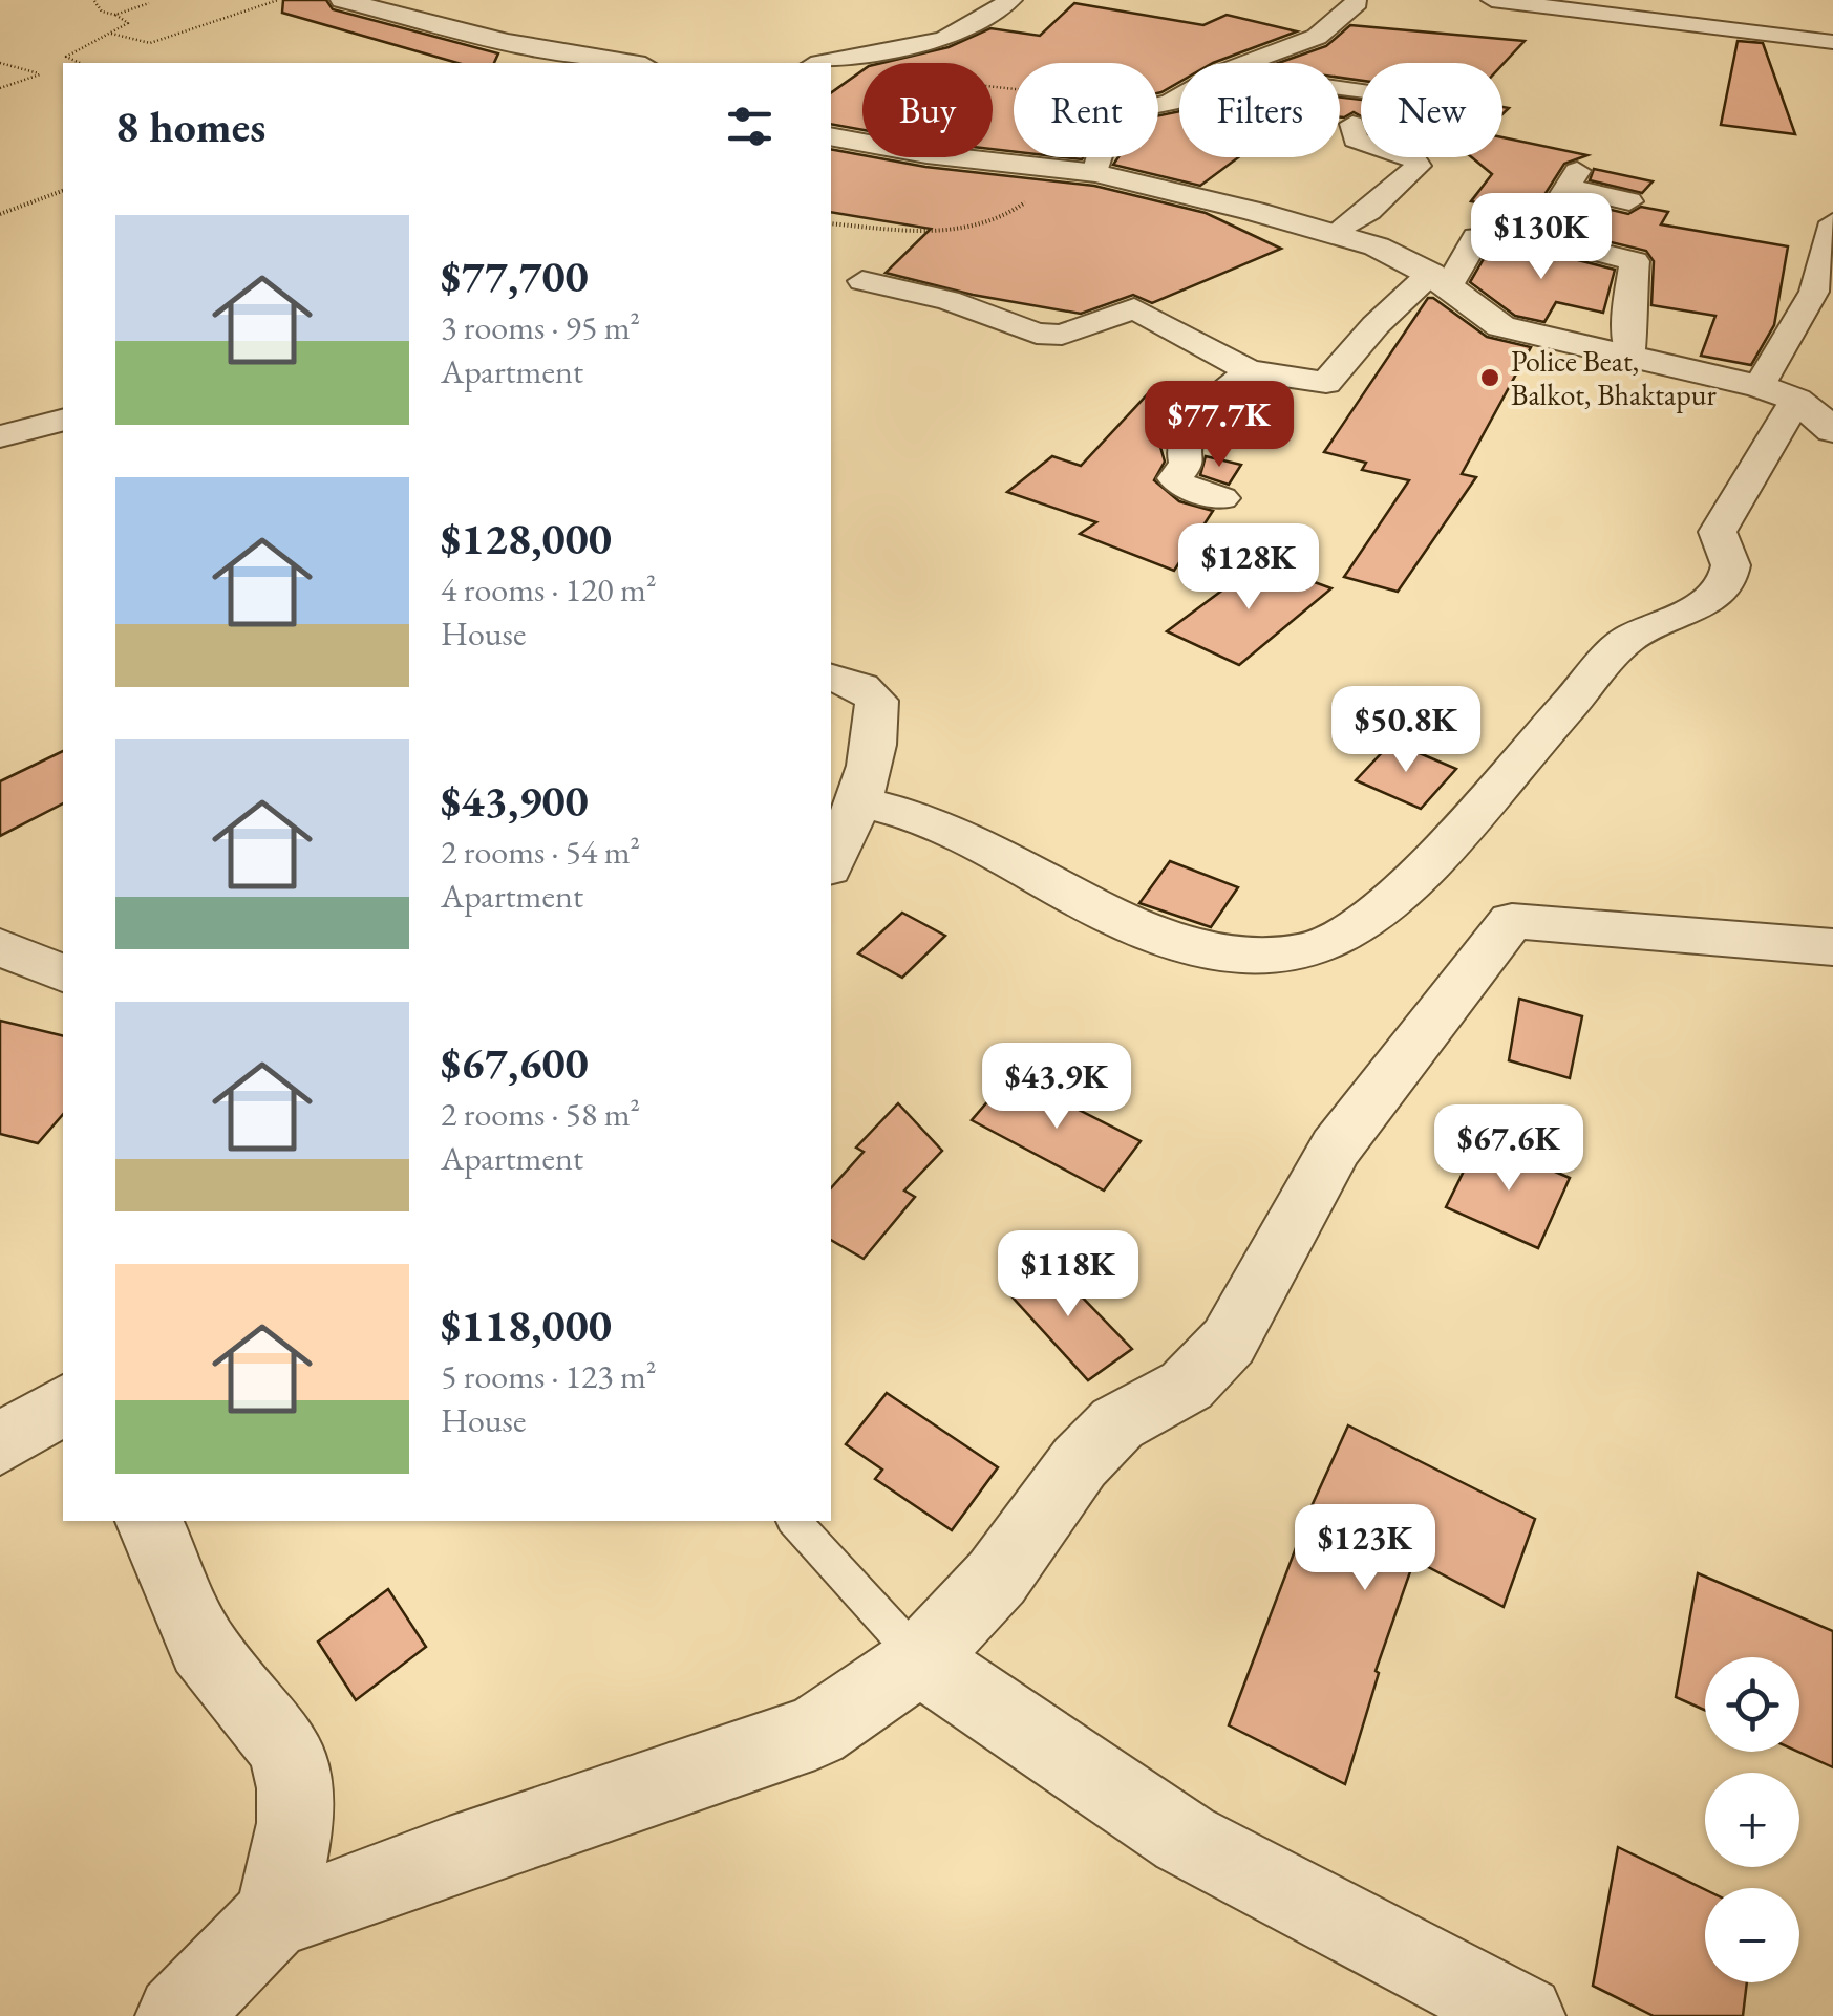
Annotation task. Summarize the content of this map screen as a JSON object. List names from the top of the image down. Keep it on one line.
{"places":["Police Beat, Balkot, Bhaktapur"],"page":{"chip":["Buy","Rent","Filters","New"],"heading":"8 homes","list":[{"name":"$77,700","note":"3 rooms · 95 m² · Apartment"},{"name":"$128,000","note":"4 rooms · 120 m² · House"},{"name":"$43,900","note":"2 rooms · 54 m² · Apartment"},{"name":"$67,600","note":"2 rooms · 58 m² · Apartment"},{"name":"$118,000","note":"5 rooms · 123 m² · House"}],"price":["$130K","$77.7K","$128K","$50.8K","$43.9K","$67.6K","$118K","$123K"],"map_buttons":["+","−"]}}
